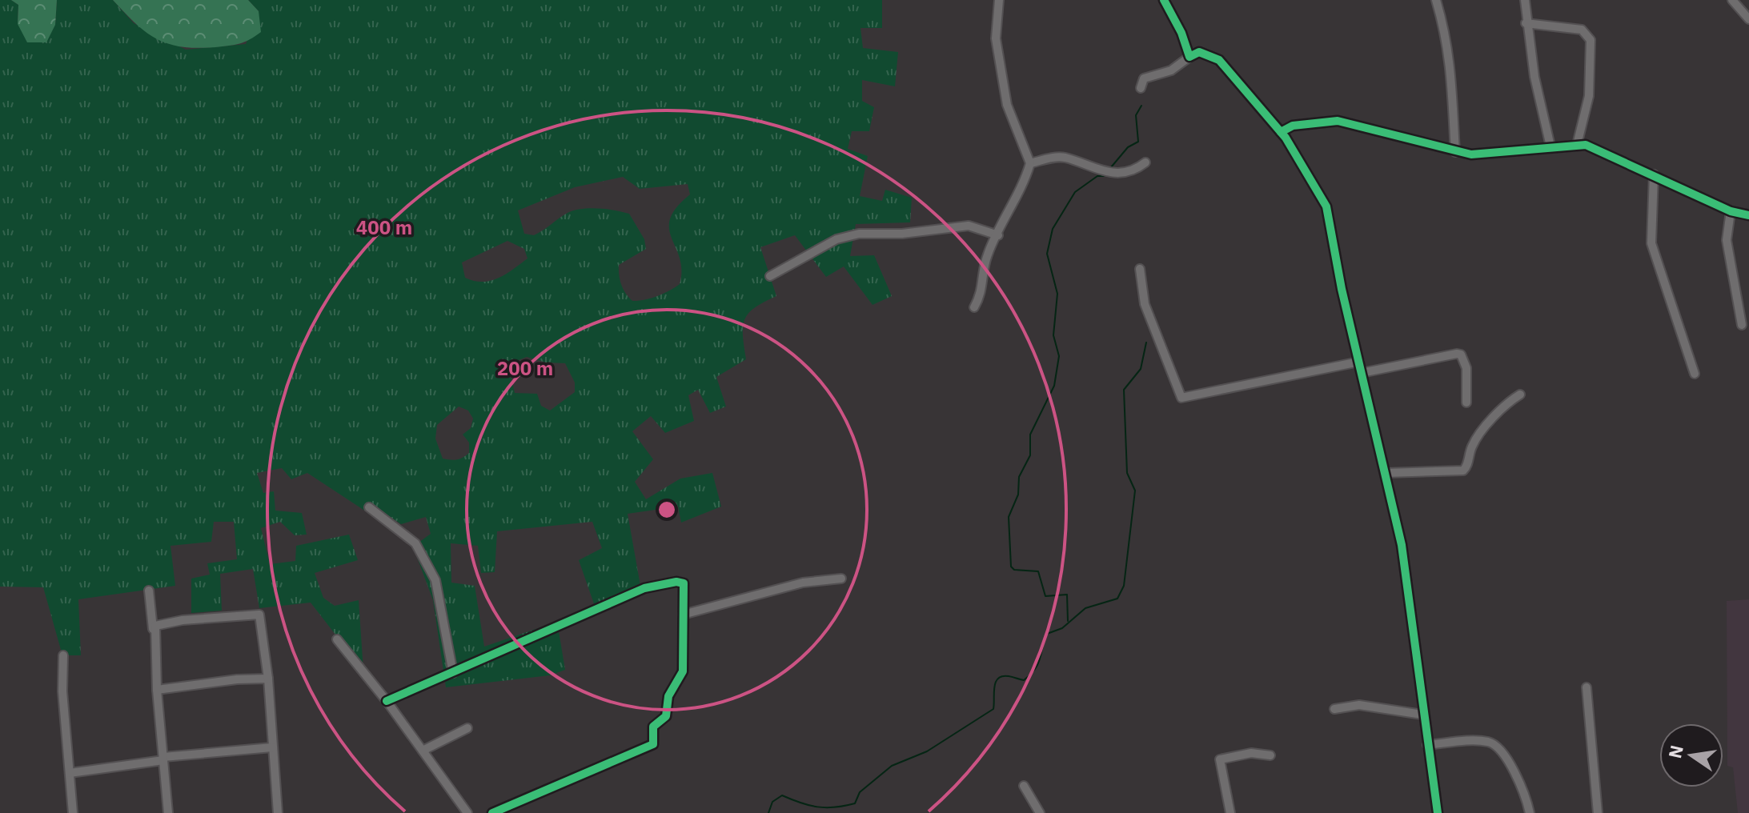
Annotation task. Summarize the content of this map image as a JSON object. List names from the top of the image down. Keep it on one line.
{"north":"left","rings":["400 m","200 m"]}
